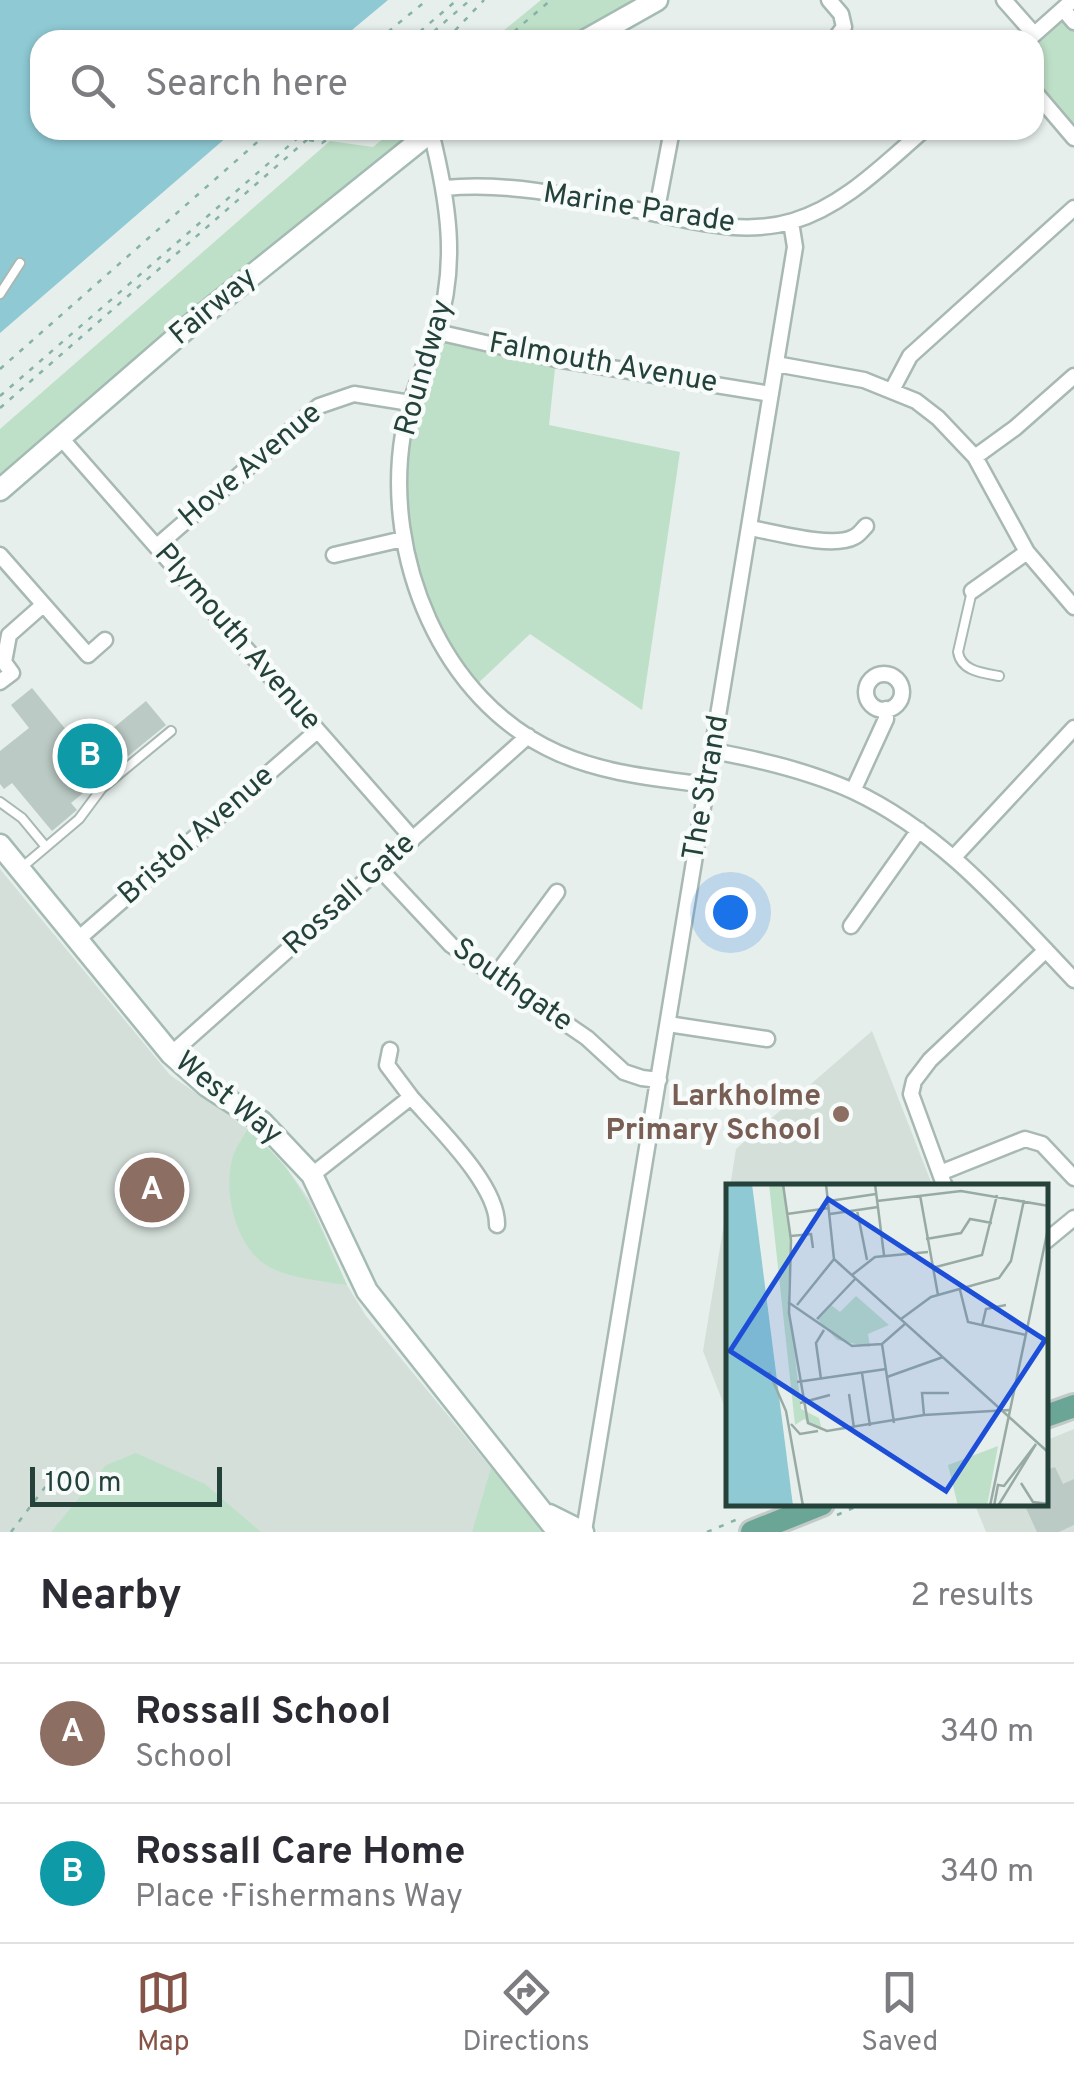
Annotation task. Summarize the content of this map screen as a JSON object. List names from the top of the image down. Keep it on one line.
{"streets":{"street":["Marine Parade","Fairway","Falmouth Avenue","Roundway","Hove Avenue","Plymouth Avenue","The Strand","Bristol Avenue","Rossall Gate","Southgate","West Way"]},"crossings":[["Marine Parade","Roundway"],["Marine Parade","The Strand"],["Fairway","Plymouth Avenue"],["Falmouth Avenue","Roundway"],["Falmouth Avenue","The Strand"],["Roundway","Hove Avenue"],["Roundway","The Strand"],["Roundway","Rossall Gate"],["Hove Avenue","Plymouth Avenue"],["Plymouth Avenue","Bristol Avenue"],["Plymouth Avenue","Rossall Gate"],["The Strand","Southgate"],["The Strand","West Way"],["Bristol Avenue","West Way"],["Rossall Gate","Southgate"],["Rossall Gate","West Way"]],"places":["Larkholme Primary School"],"scale_bar":"100 m","page":{"search":"Search here","pins":["B","A"],"scale":"100 m","heading":["Nearby","2 results"],"list":[{"mark":"A","name":"Rossall School","note":"School","value":"340 m"},{"mark":"B","name":"Rossall Care Home","note":"Place · Fishermans Way","value":"340 m"}],"nav":["Map","Directions","Saved"]}}
